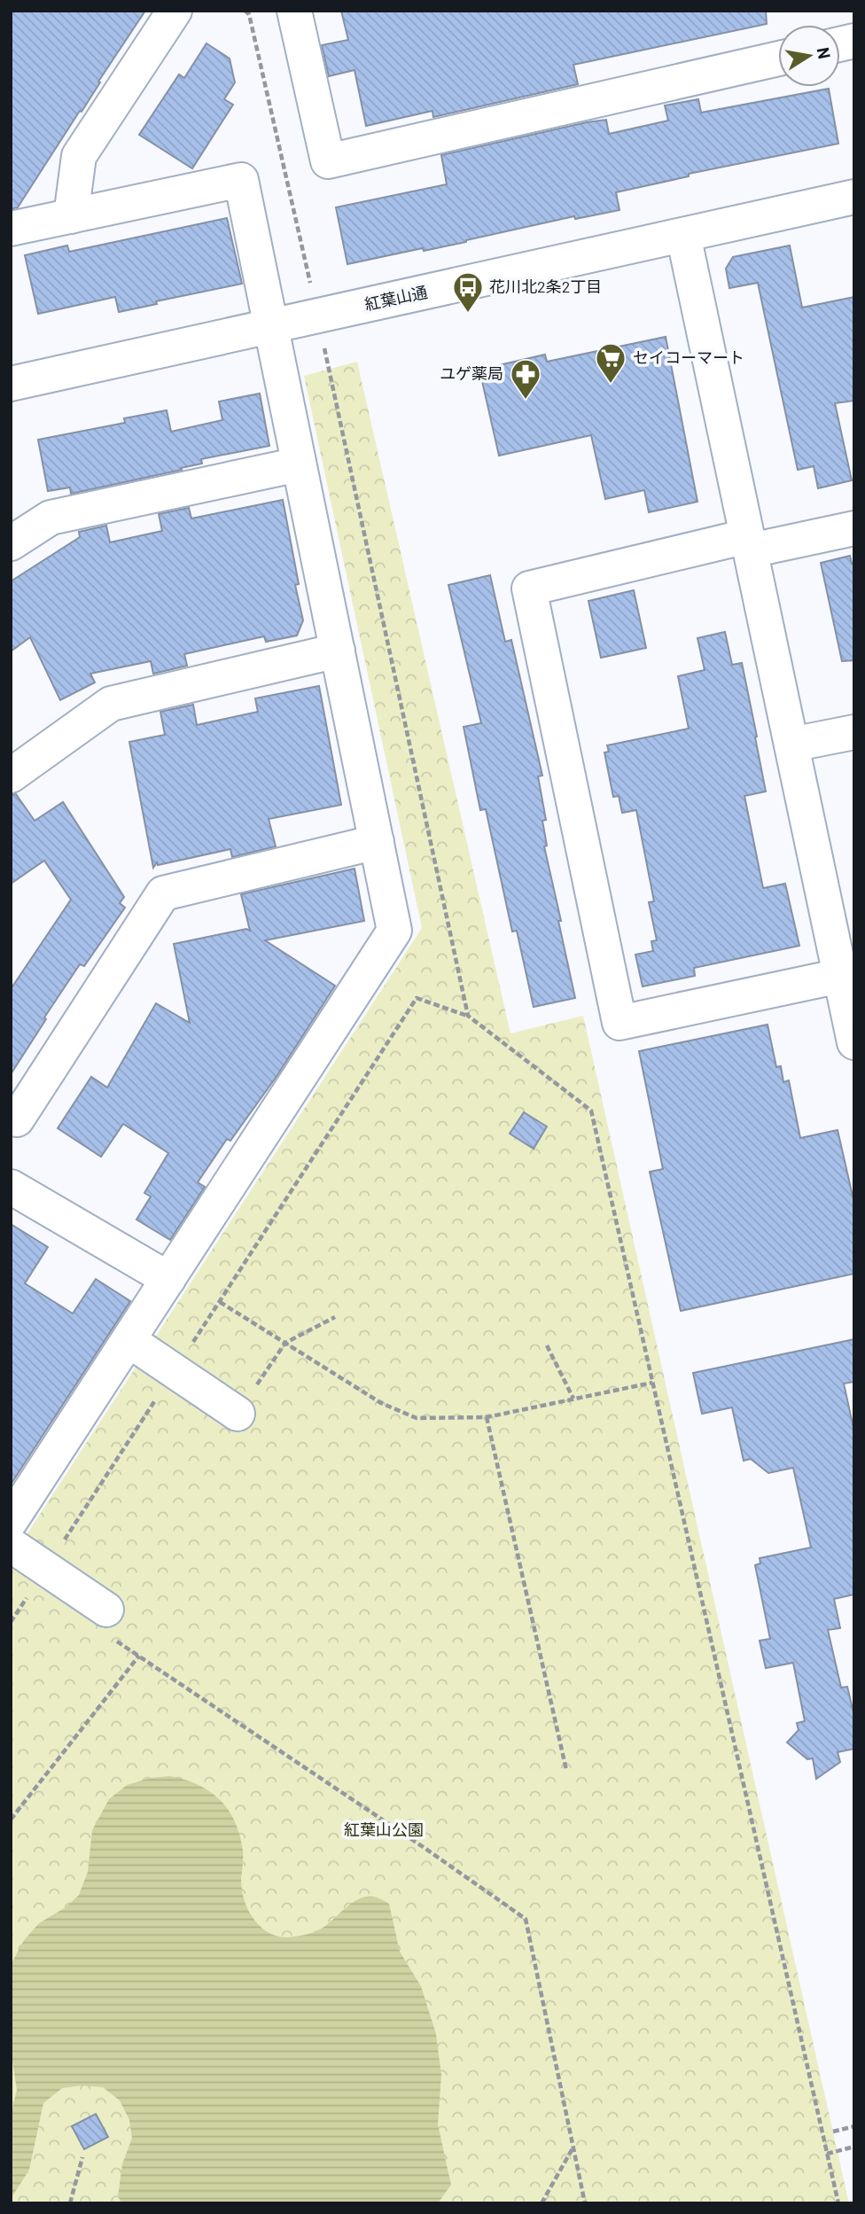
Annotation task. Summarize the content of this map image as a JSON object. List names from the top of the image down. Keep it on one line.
{"streets":{"street":["紅葉山通"]},"parks":["紅葉山公園"],"places":{"bus stop":["花川北2条2丁目"],"supermarket":["セイコーマート"],"pharmacy":["ユゲ薬局"]},"north":"right"}
